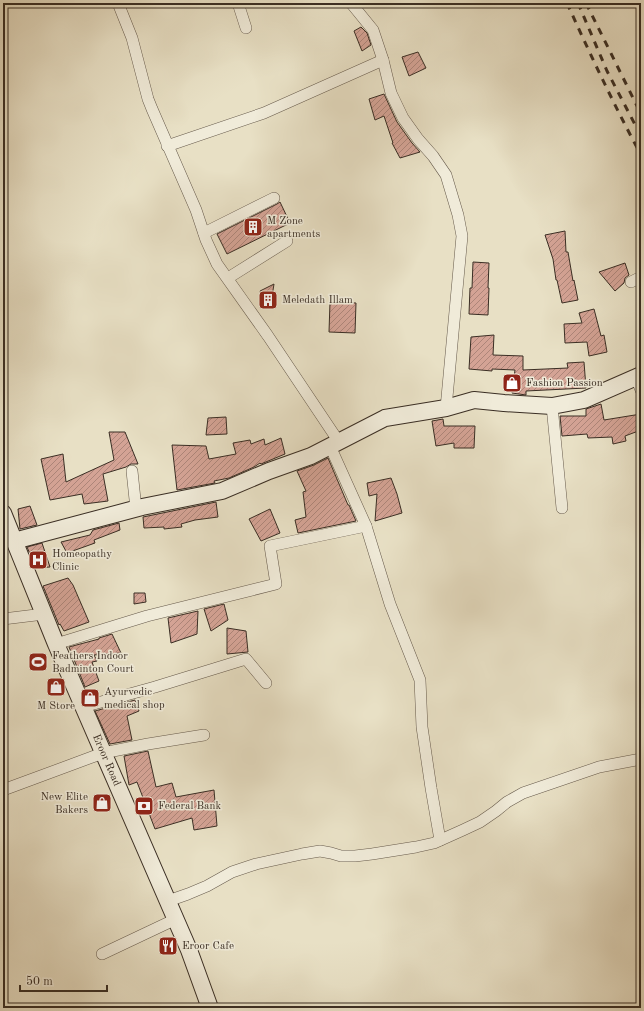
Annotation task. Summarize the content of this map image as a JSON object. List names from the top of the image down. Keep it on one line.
{"streets":{"main road":["Eroor Road"]},"places":{"building":["M Zone apartments","Meledath Illam"],"shop":["Fashion Passion","M Store","Ayurvedic medical shop","New Elite Bakers"],"hospital":["Homeopathy Clinic"],"sports":["Feathers Indoor Badminton Court"],"bank":["Federal Bank"],"restaurant":["Eroor Cafe"]},"scale_bar":"50 m"}
